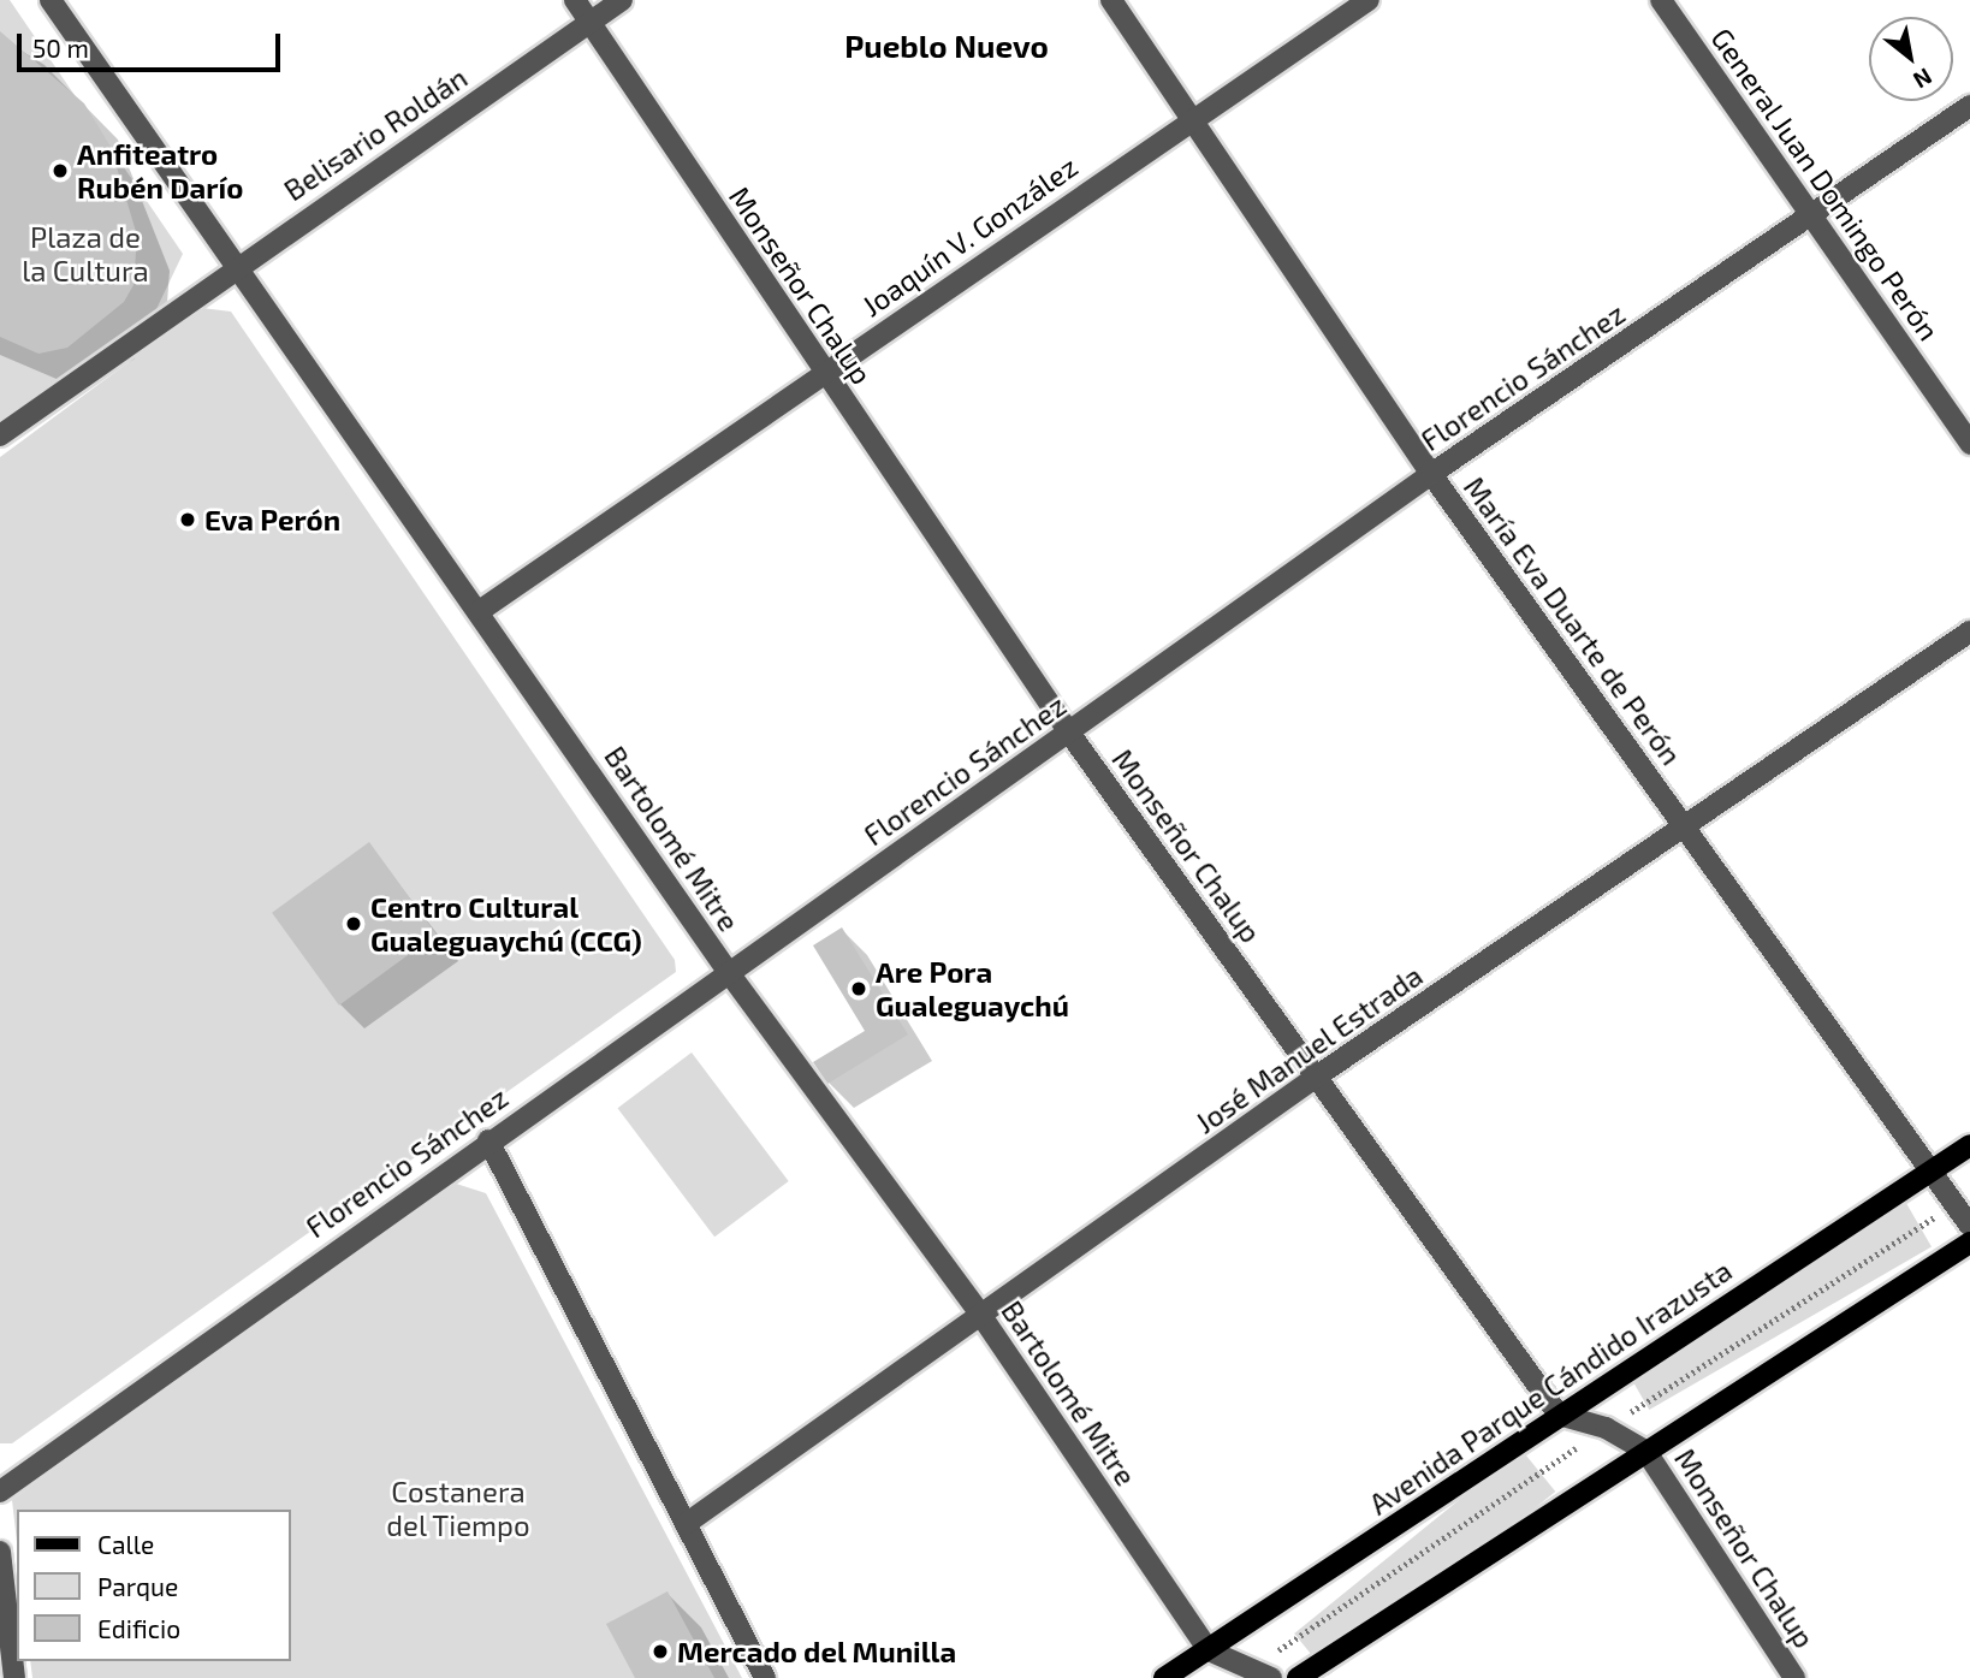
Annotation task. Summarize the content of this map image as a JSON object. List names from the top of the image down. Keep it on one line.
{"streets":{"main road":["Avenida Parque Cándido Irazusta"],"street":["Belisario Roldán","General Juan Domingo Perón","Joaquín V. González","Monseñor Chalup","Florencio Sánchez","María Eva Duarte de Perón","Bartolomé Mitre","José Manuel Estrada"]},"crossings":[["Belisario Roldán","Monseñor Chalup"],["Belisario Roldán","Bartolomé Mitre"],["General Juan Domingo Perón","Florencio Sánchez"],["Joaquín V. González","Monseñor Chalup"],["Joaquín V. González","María Eva Duarte de Perón"],["Joaquín V. González","Bartolomé Mitre"],["Monseñor Chalup","Florencio Sánchez"],["Monseñor Chalup","José Manuel Estrada"],["Monseñor Chalup","Avenida Parque Cándido Irazusta"],["Florencio Sánchez","María Eva Duarte de Perón"],["Florencio Sánchez","Bartolomé Mitre"],["María Eva Duarte de Perón","José Manuel Estrada"],["María Eva Duarte de Perón","Avenida Parque Cándido Irazusta"],["Bartolomé Mitre","José Manuel Estrada"],["Bartolomé Mitre","Avenida Parque Cándido Irazusta"]],"districts":["Pueblo Nuevo"],"parks":["Plaza de la Cultura","Costanera del Tiempo"],"places":["Anfiteatro Rubén Darío","Eva Perón","Centro Cultural Gualeguaychú (CCG)","Are Pora Gualeguaychú","Mercado del Munilla"],"legend":["Calle","Parque","Edificio"],"scale_bar":"50 m","north":"bottom right"}
